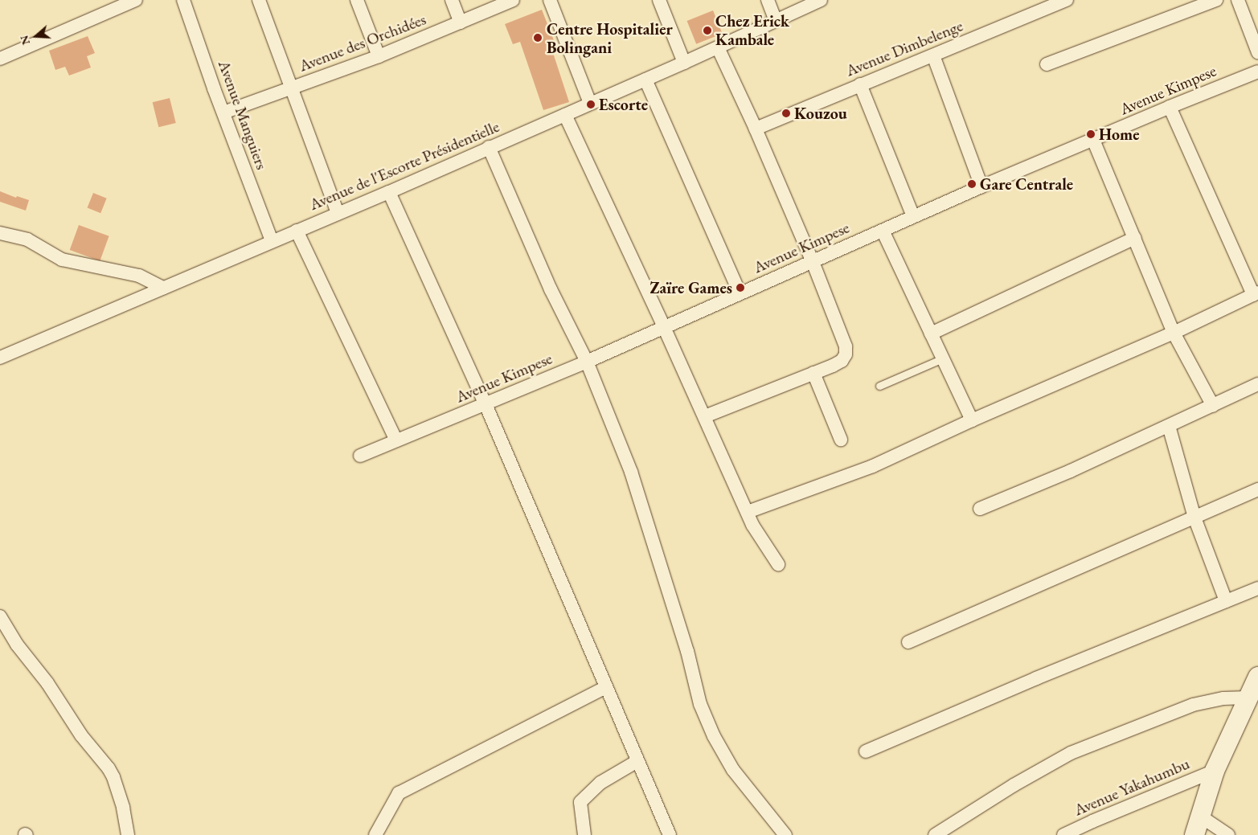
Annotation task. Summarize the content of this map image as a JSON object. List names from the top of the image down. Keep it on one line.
{"streets":{"street":["Avenue des Orchidées","Avenue Dimbelenge","Avenue Kimpese","Avenue Manguiers","Avenue de l'Escorte Présidentielle","Avenue Yakahumbu"]},"crossings":[["Avenue des Orchidées","Avenue Manguiers"],["Avenue Manguiers","Avenue de l'Escorte Présidentielle"]],"places":["Chez Erick Kambale","Centre Hospitalier Bolingani","Escorte","Kouzou","Home","Gare Centrale","Zaïre Games"],"north":"left"}
